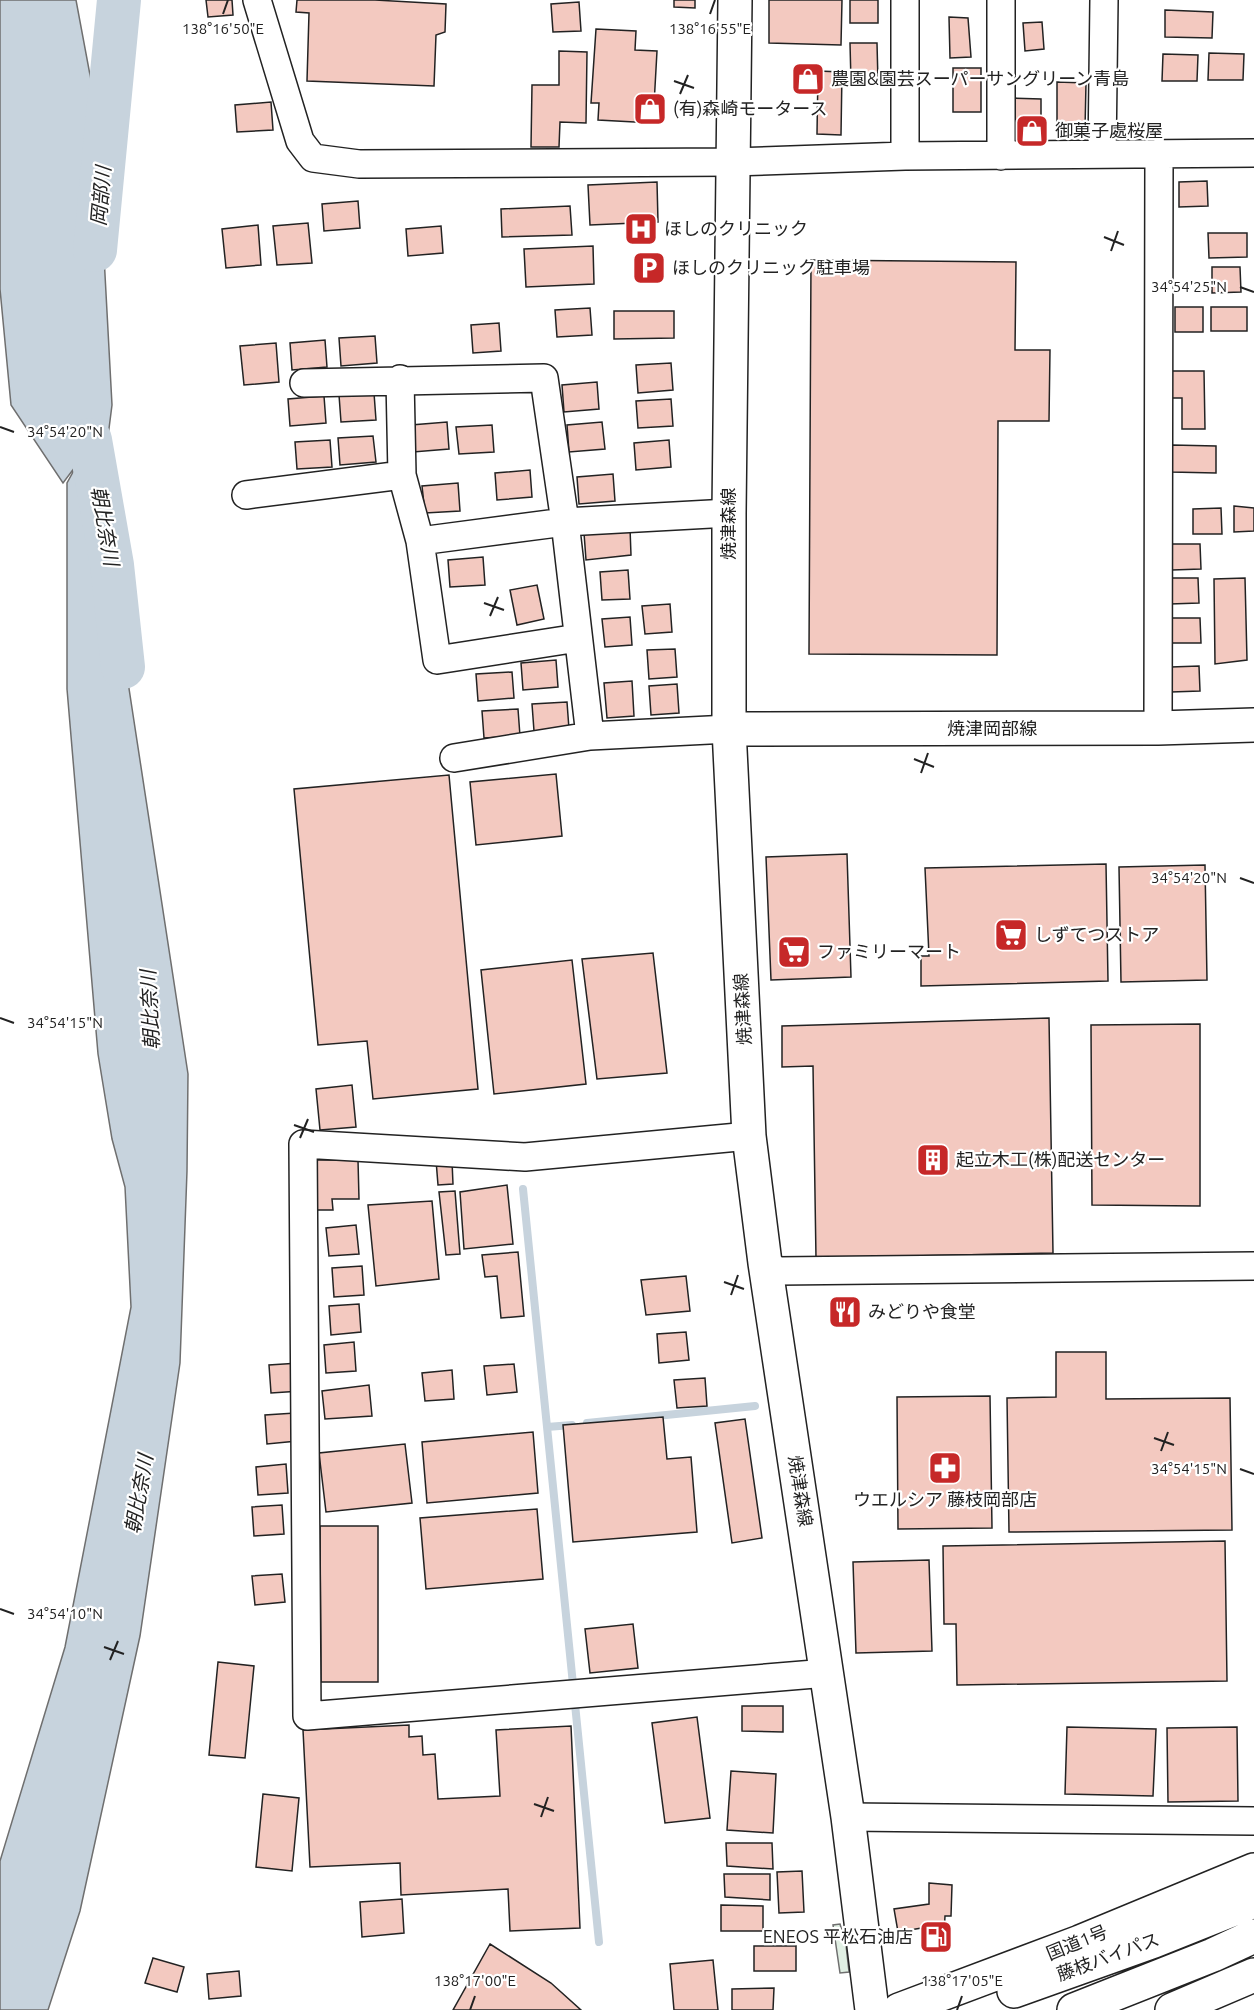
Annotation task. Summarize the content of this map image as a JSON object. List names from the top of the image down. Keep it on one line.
{"streets":{"main road":["焼津森線","焼津岡部線","国道1号","藤枝バイパス"]},"crossings":[["焼津森線","焼津岡部線"]],"water":["岡部川","朝比奈川"],"places":{"shop":["農園&園芸スーパーサングリーン青島","(有)森崎モータース","御菓子處桜屋"],"hospital":["ほしのクリニック"],"parking":["ほしのクリニック駐車場"],"supermarket":["しずてつストア","ファミリーマート"],"building":["起立木工(株)配送センター"],"restaurant":["みどりや食堂"],"pharmacy":["ウエルシア 藤枝岡部店"],"fuel station":["ENEOS 平松石油店"]},"coordinates":["138°16'50\"E","138°16'55\"E","34°54'25\"N","34°54'20\"N","34°54'15\"N","34°54'10\"N","138°17'00\"E","138°17'05\"E"]}
